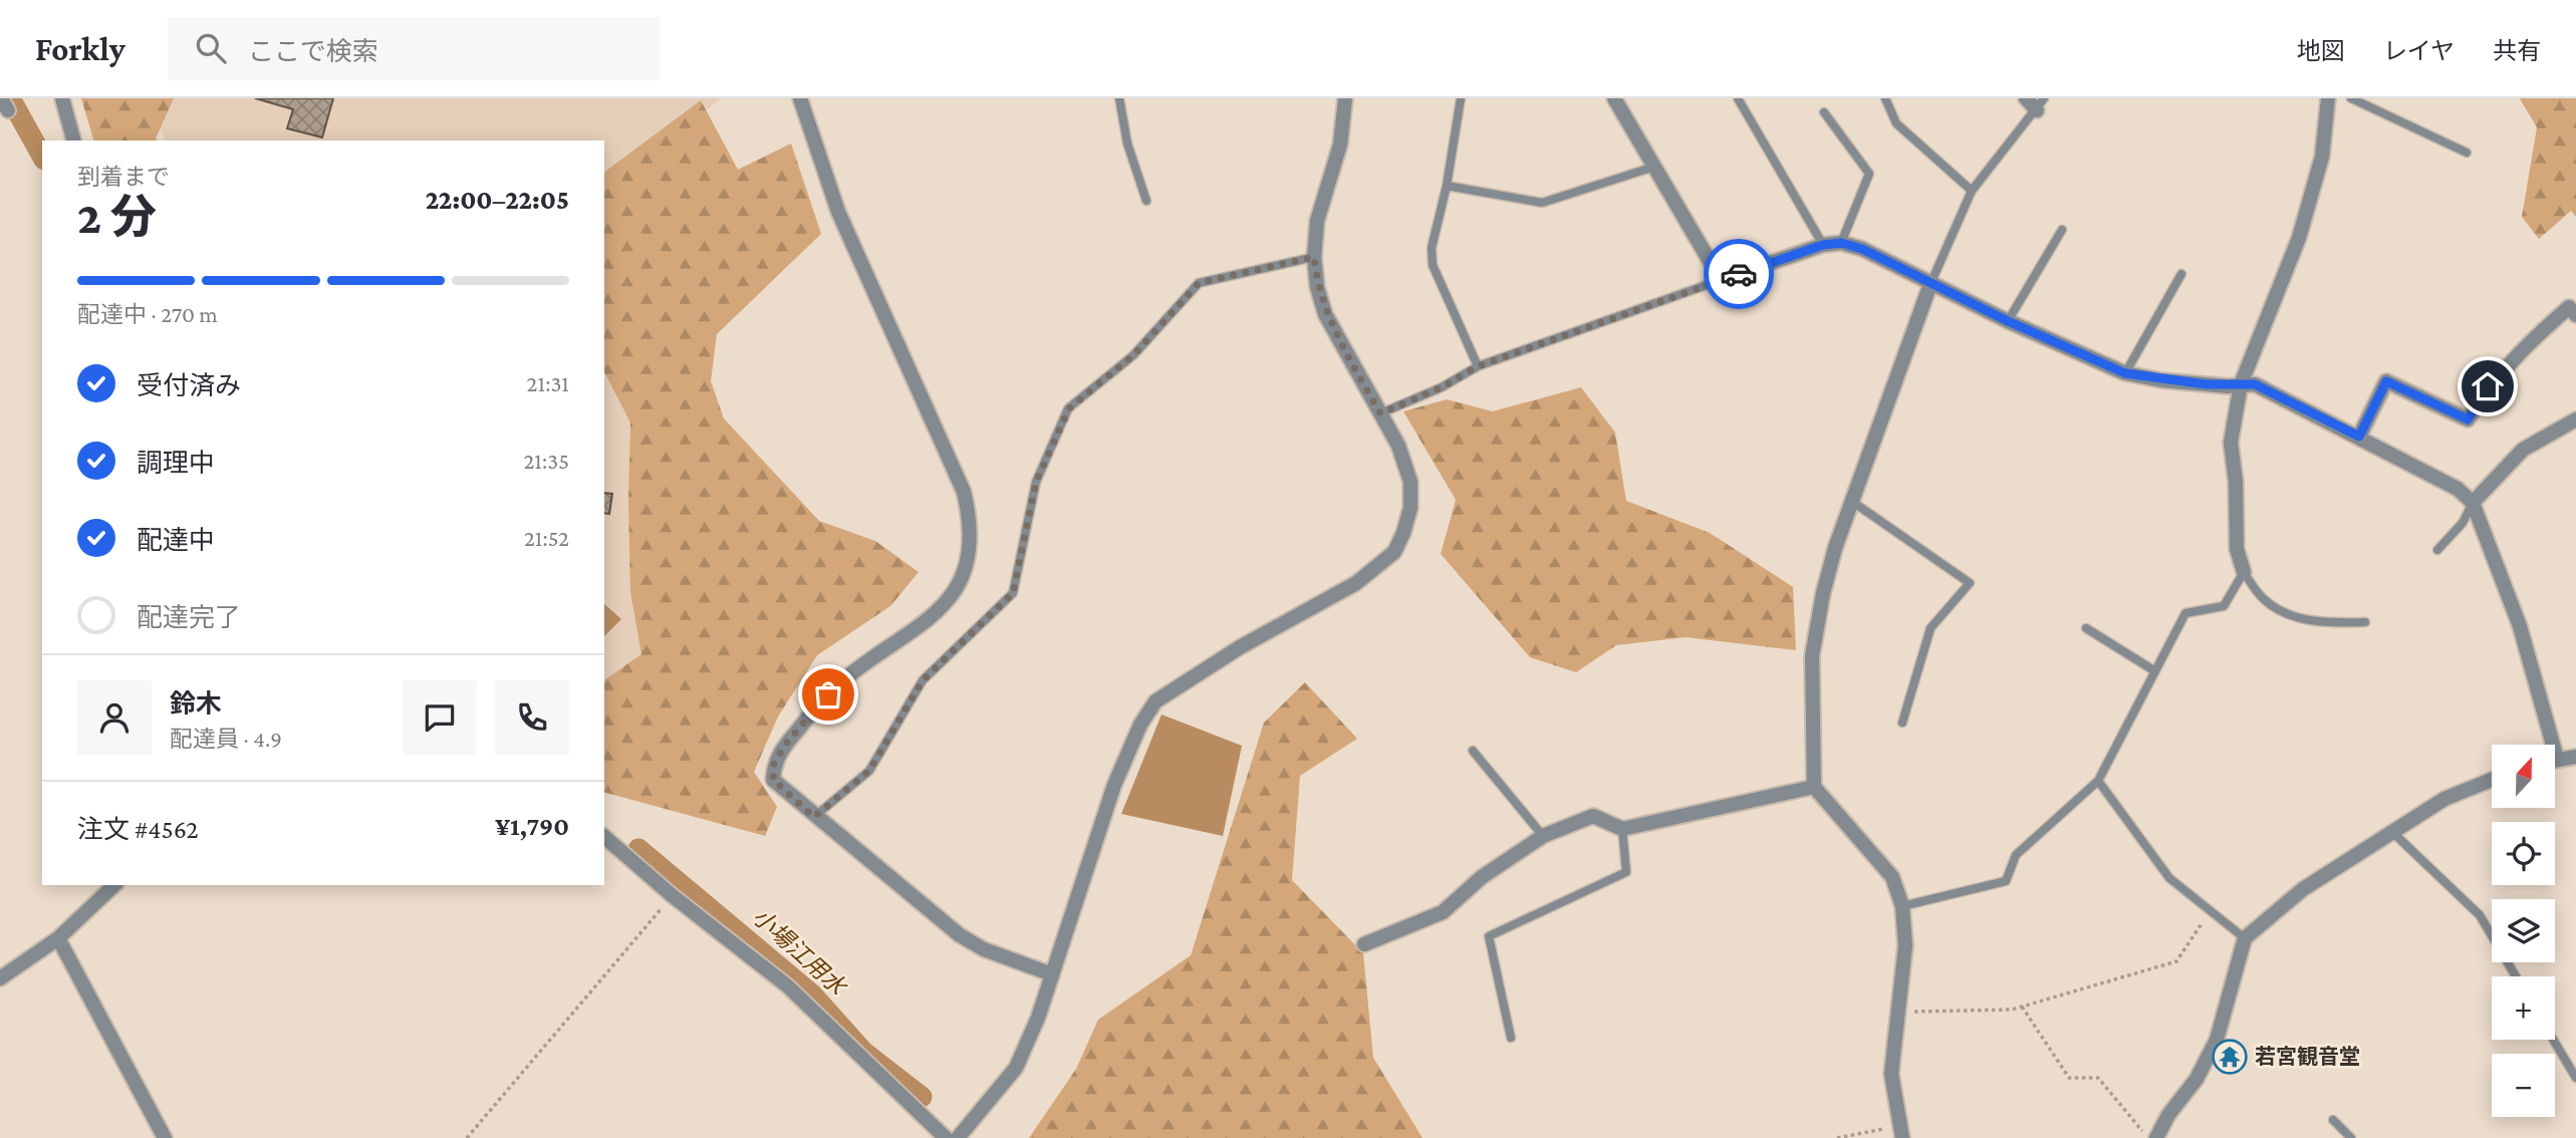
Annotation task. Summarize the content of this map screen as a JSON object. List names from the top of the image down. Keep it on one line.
{"water":["小場江用水"],"places":{"temple":["若宮観音堂"]},"north":"top","page":{"header":"Forkly","search":"ここで検索","nav":["地図","レイヤ","共有"],"heading":["2 分","到着まで","22:00–22:05"],"panel":["鈴木","配達員 · 4.9","注文 #4562","¥1,790"],"bar":"配達中 · 270 m","list":[["受付済み","21:31"],["調理中","21:35"],["配達中","21:52"],"配達完了"],"map_buttons":["+","−"]}}
